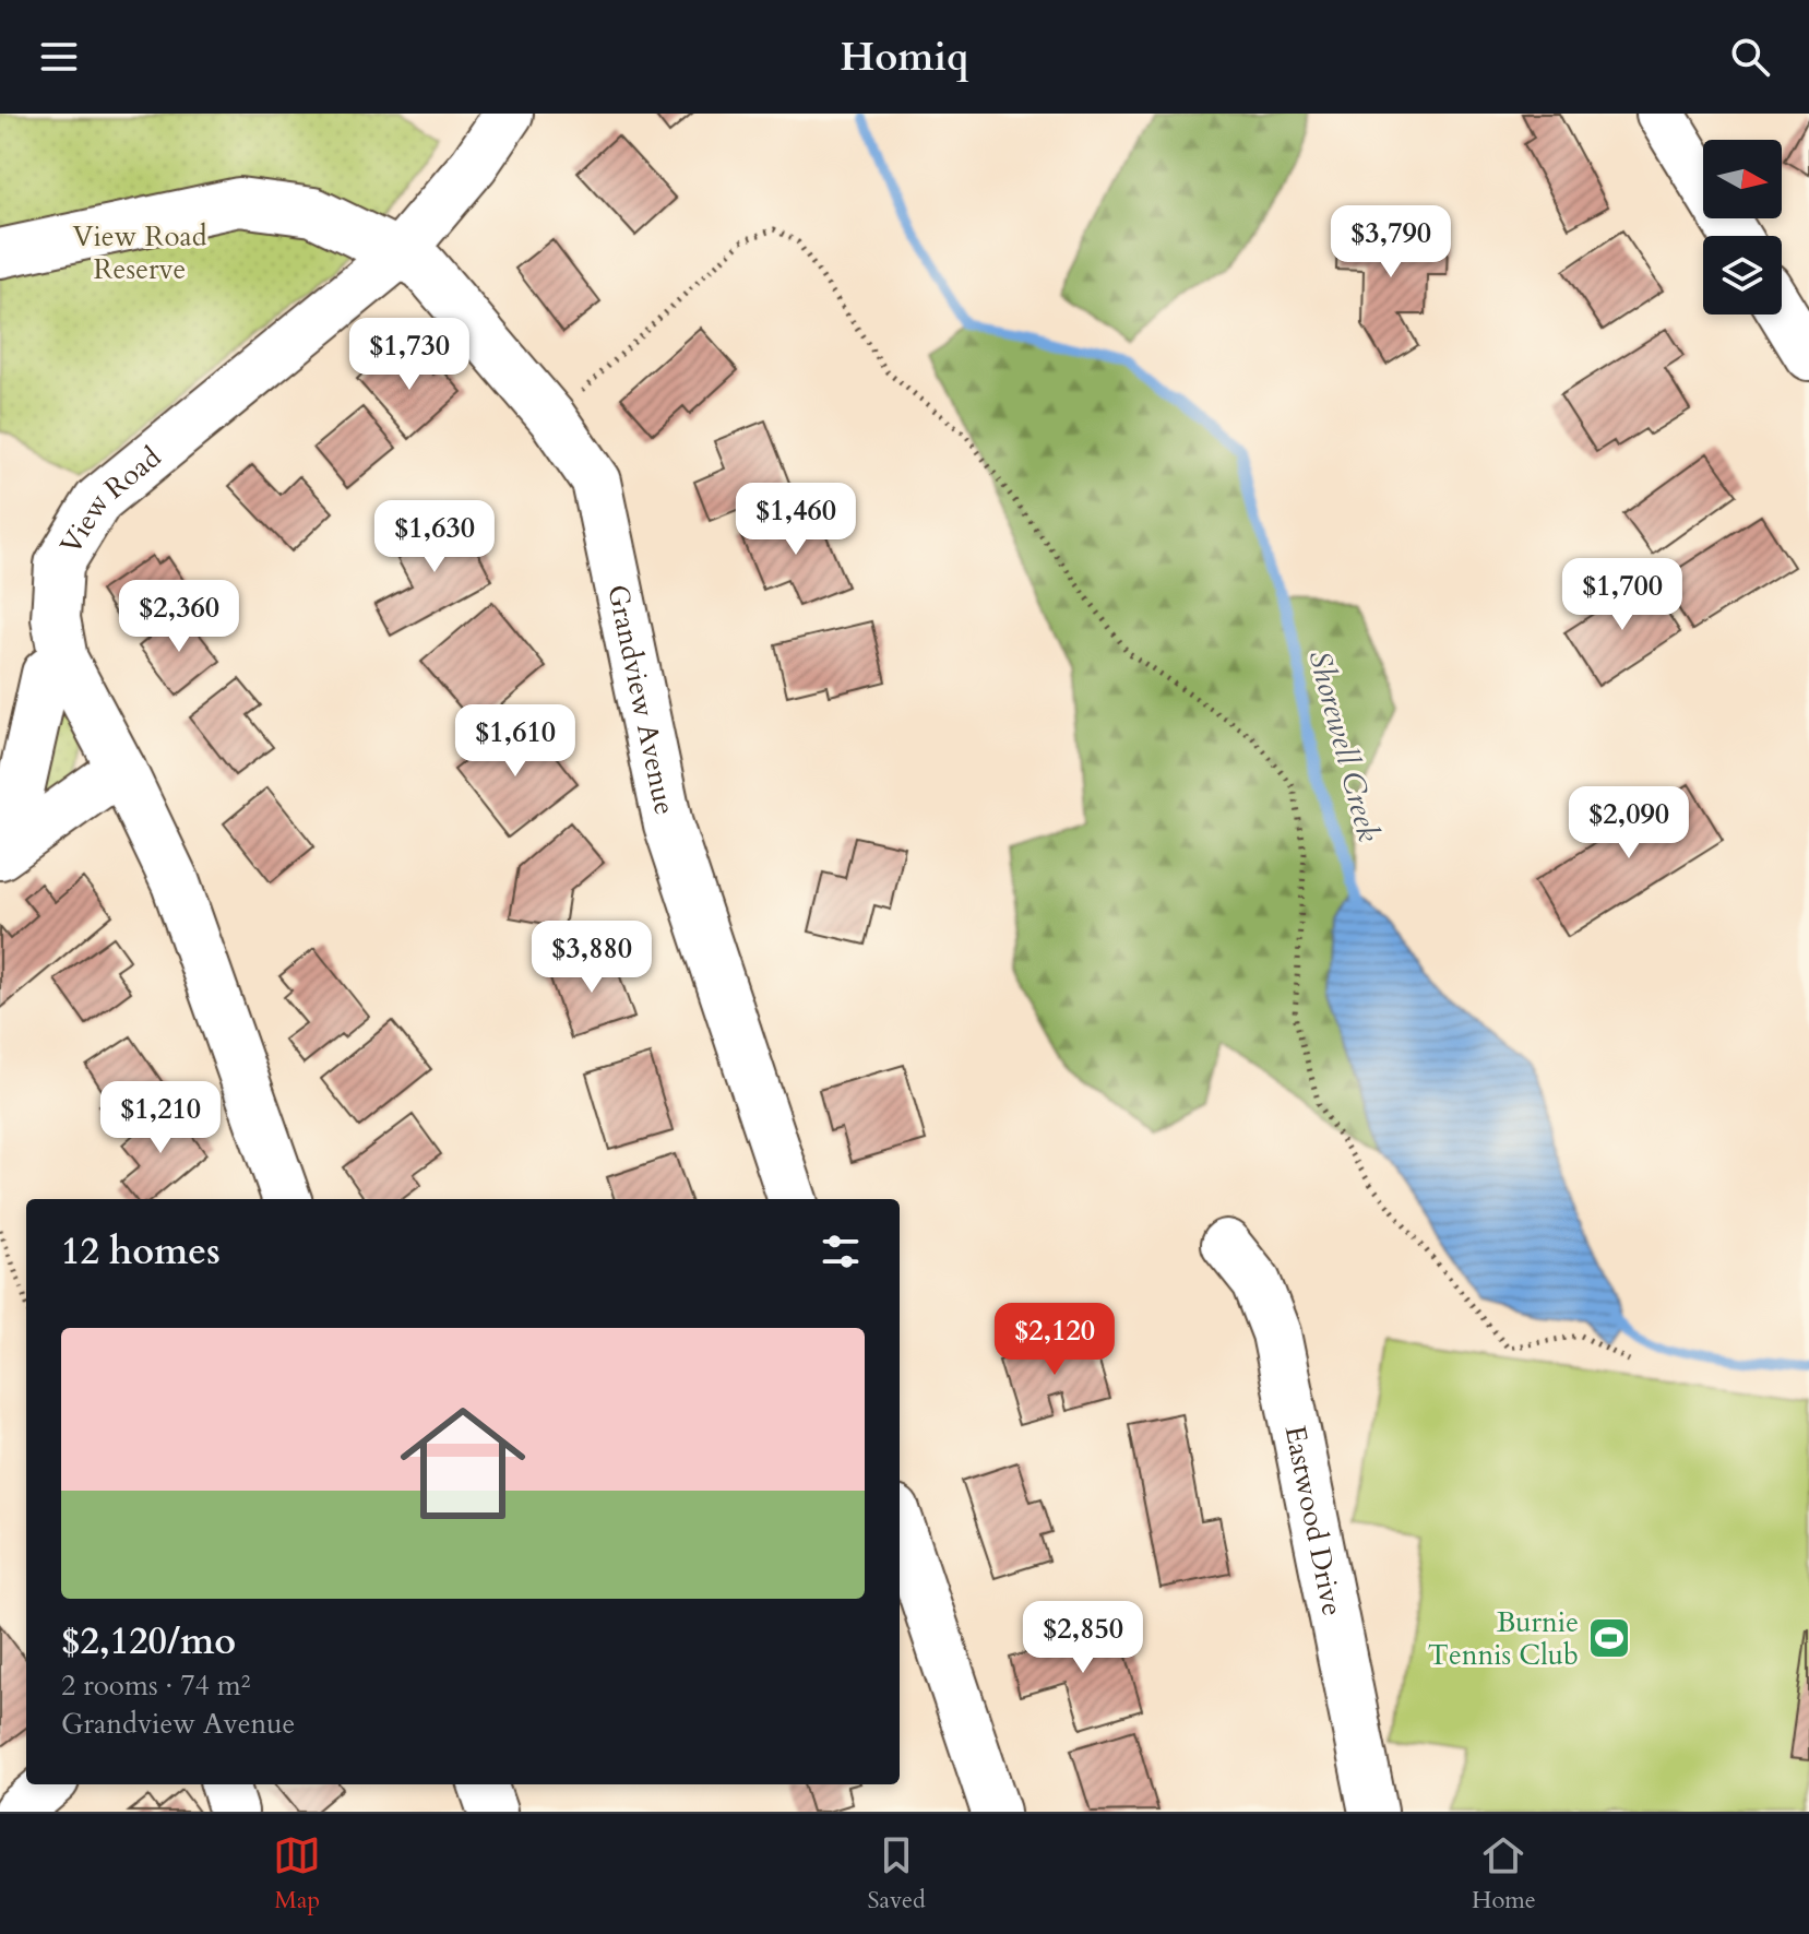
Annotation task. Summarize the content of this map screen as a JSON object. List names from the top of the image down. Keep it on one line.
{"streets":{"street":["View Road","Grandview Avenue","Eastwood Drive"]},"crossings":[["View Road","Grandview Avenue"]],"water":["Shorewell Creek"],"parks":["View Road Reserve"],"places":{"sports":["Burnie Tennis Club"]},"north":"right","page":{"header":"Homiq","price":["$3,790","$1,730","$1,460","$1,630","$1,700","$2,360","$1,610","$2,090","$3,880","$1,210","$2,120","$2,850"],"heading":"12 homes","list":[{"name":"$2,120/mo","note":"2 rooms · 74 m² · Grandview Avenue"}],"tabs":["Map","Saved","Home"]}}
